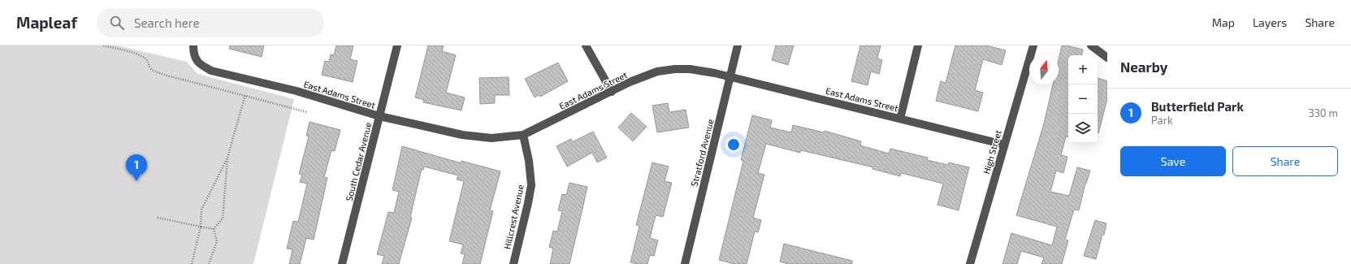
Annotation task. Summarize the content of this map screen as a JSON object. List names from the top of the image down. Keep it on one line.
{"streets":{"street":["East Adams Street","High Street","Stratford Avenue","South Cedar Avenue","Hillcrest Avenue"]},"crossings":[["East Adams Street","High Street"],["East Adams Street","Stratford Avenue"],["East Adams Street","South Cedar Avenue"],["East Adams Street","Hillcrest Avenue"]],"north":"top","page":{"header":"Mapleaf","search":"Search here","nav":["Map","Layers","Share"],"heading":"Nearby","map_buttons":["+","−"],"list":[{"mark":"1","name":"Butterfield Park","note":"Park","value":"330 m"}],"buttons":["Save","Share"],"pins":"1"}}
